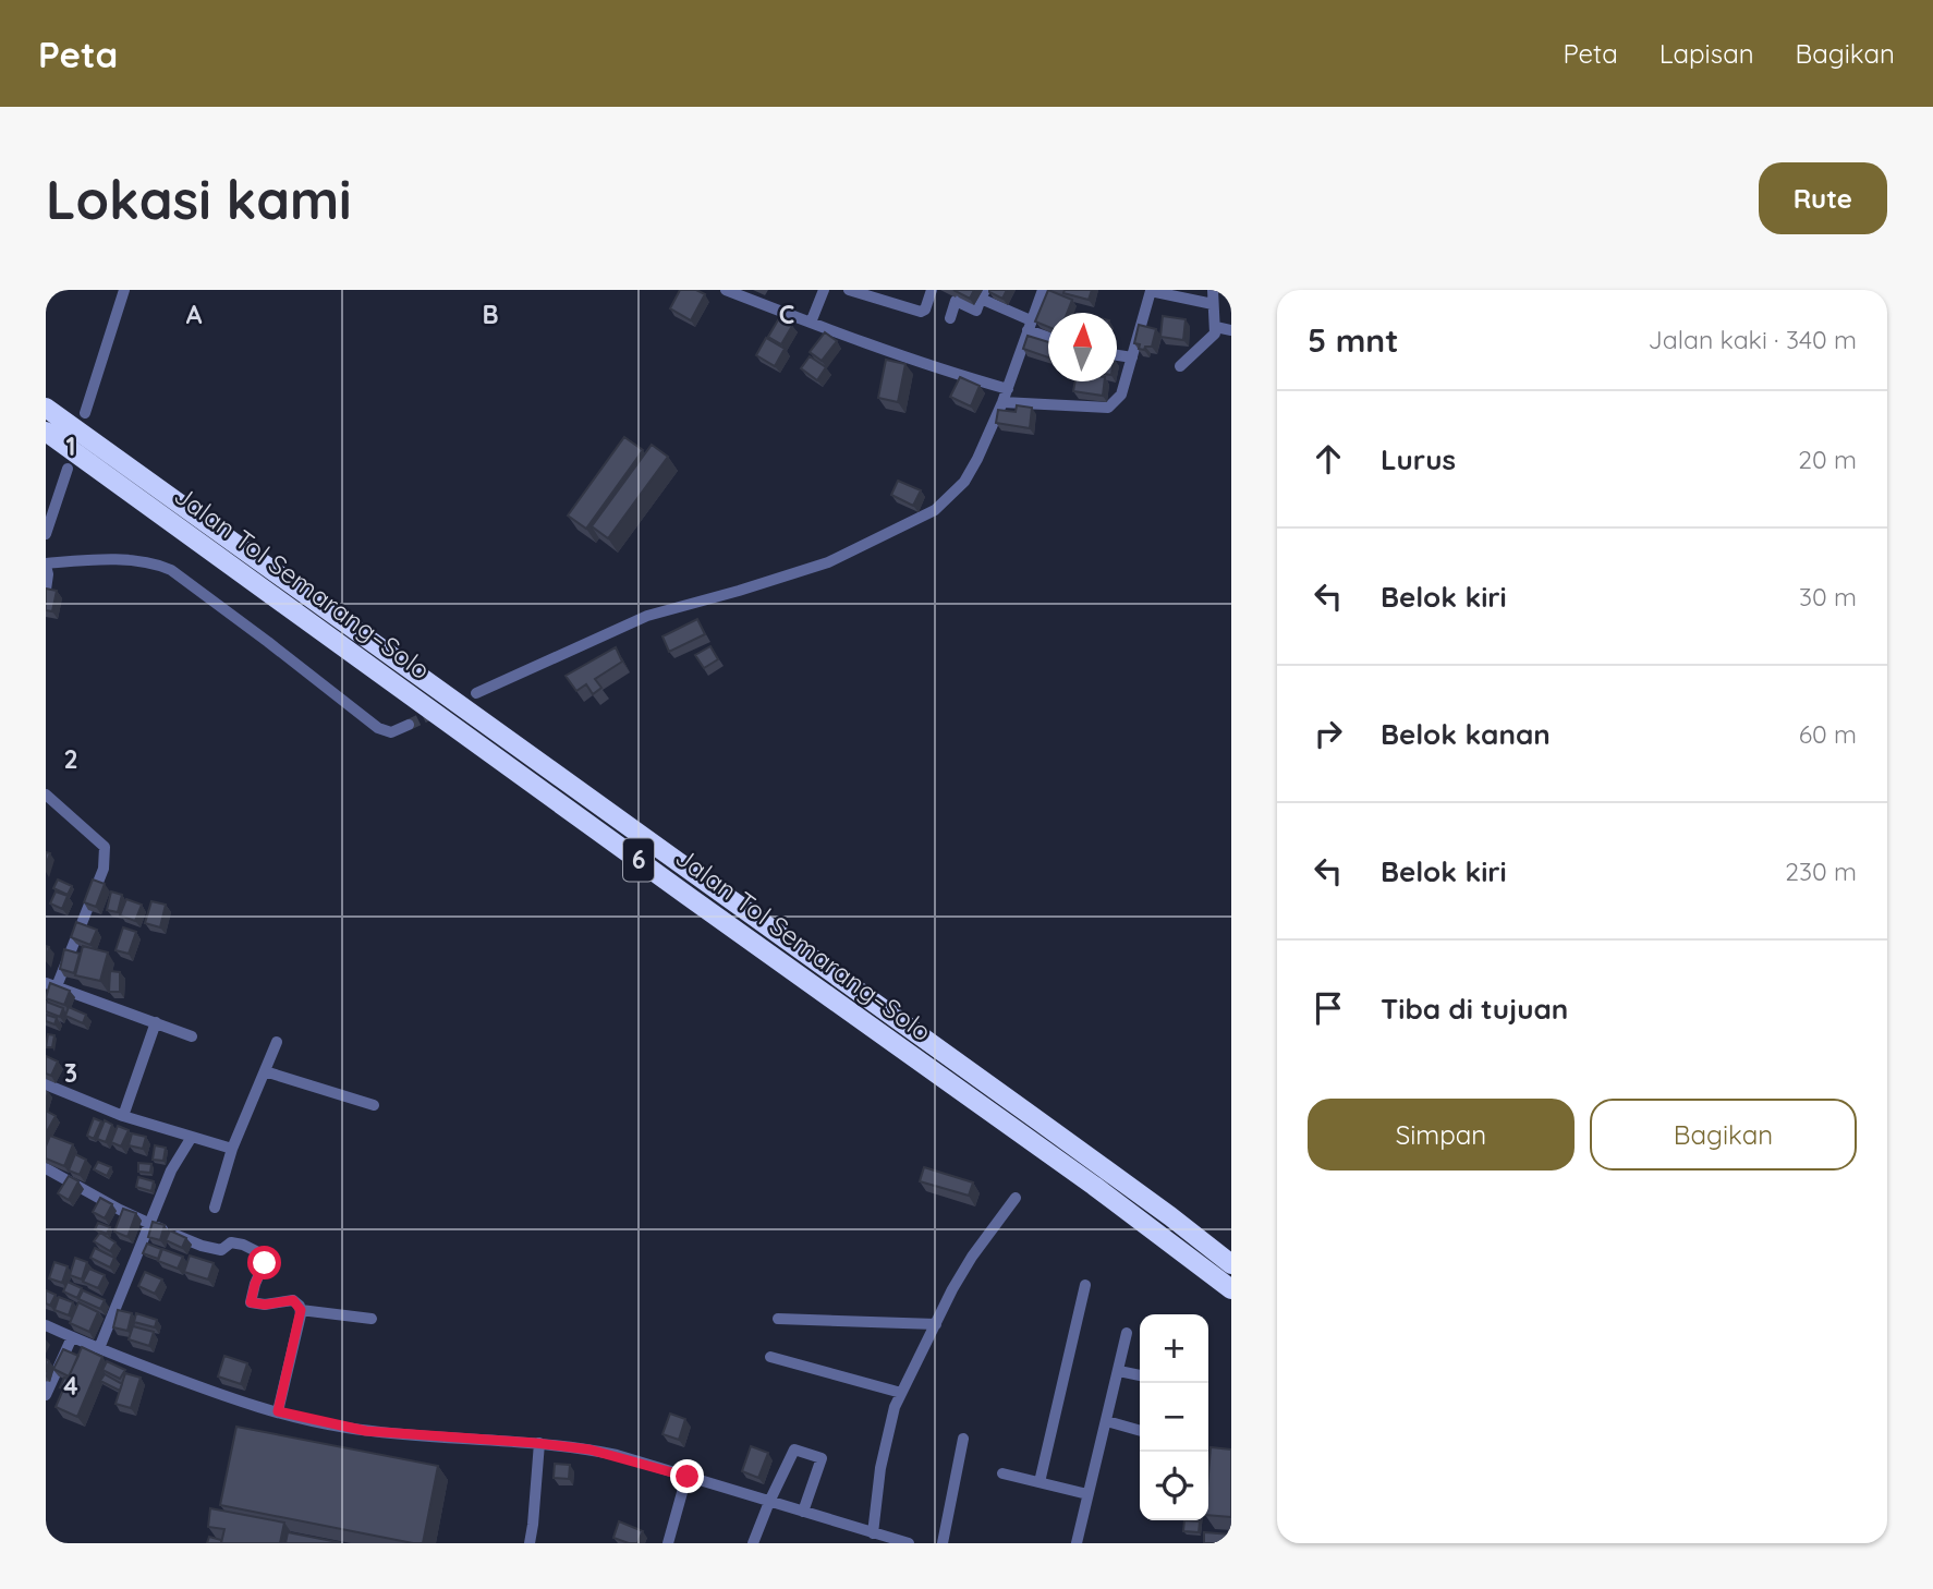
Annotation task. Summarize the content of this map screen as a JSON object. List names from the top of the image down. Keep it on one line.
{"streets":{"highway":["Jalan Tol Semarang–Solo","6"]},"north":"top","page":{"header":"Peta","nav":["Peta","Lapisan","Bagikan"],"buttons":["Rute",["Simpan","Bagikan"]],"title":"Lokasi kami","heading":["5 mnt","Jalan kaki · 340 m"],"list":[["Lurus","20 m"],["Belok kiri","30 m"],["Belok kanan","60 m"],["Belok kiri","230 m"],"Tiba di tujuan"],"map_buttons":["+","−"]},"grid":{"columns":["A","B","C"],"rows":["1","2","3","4"]}}
